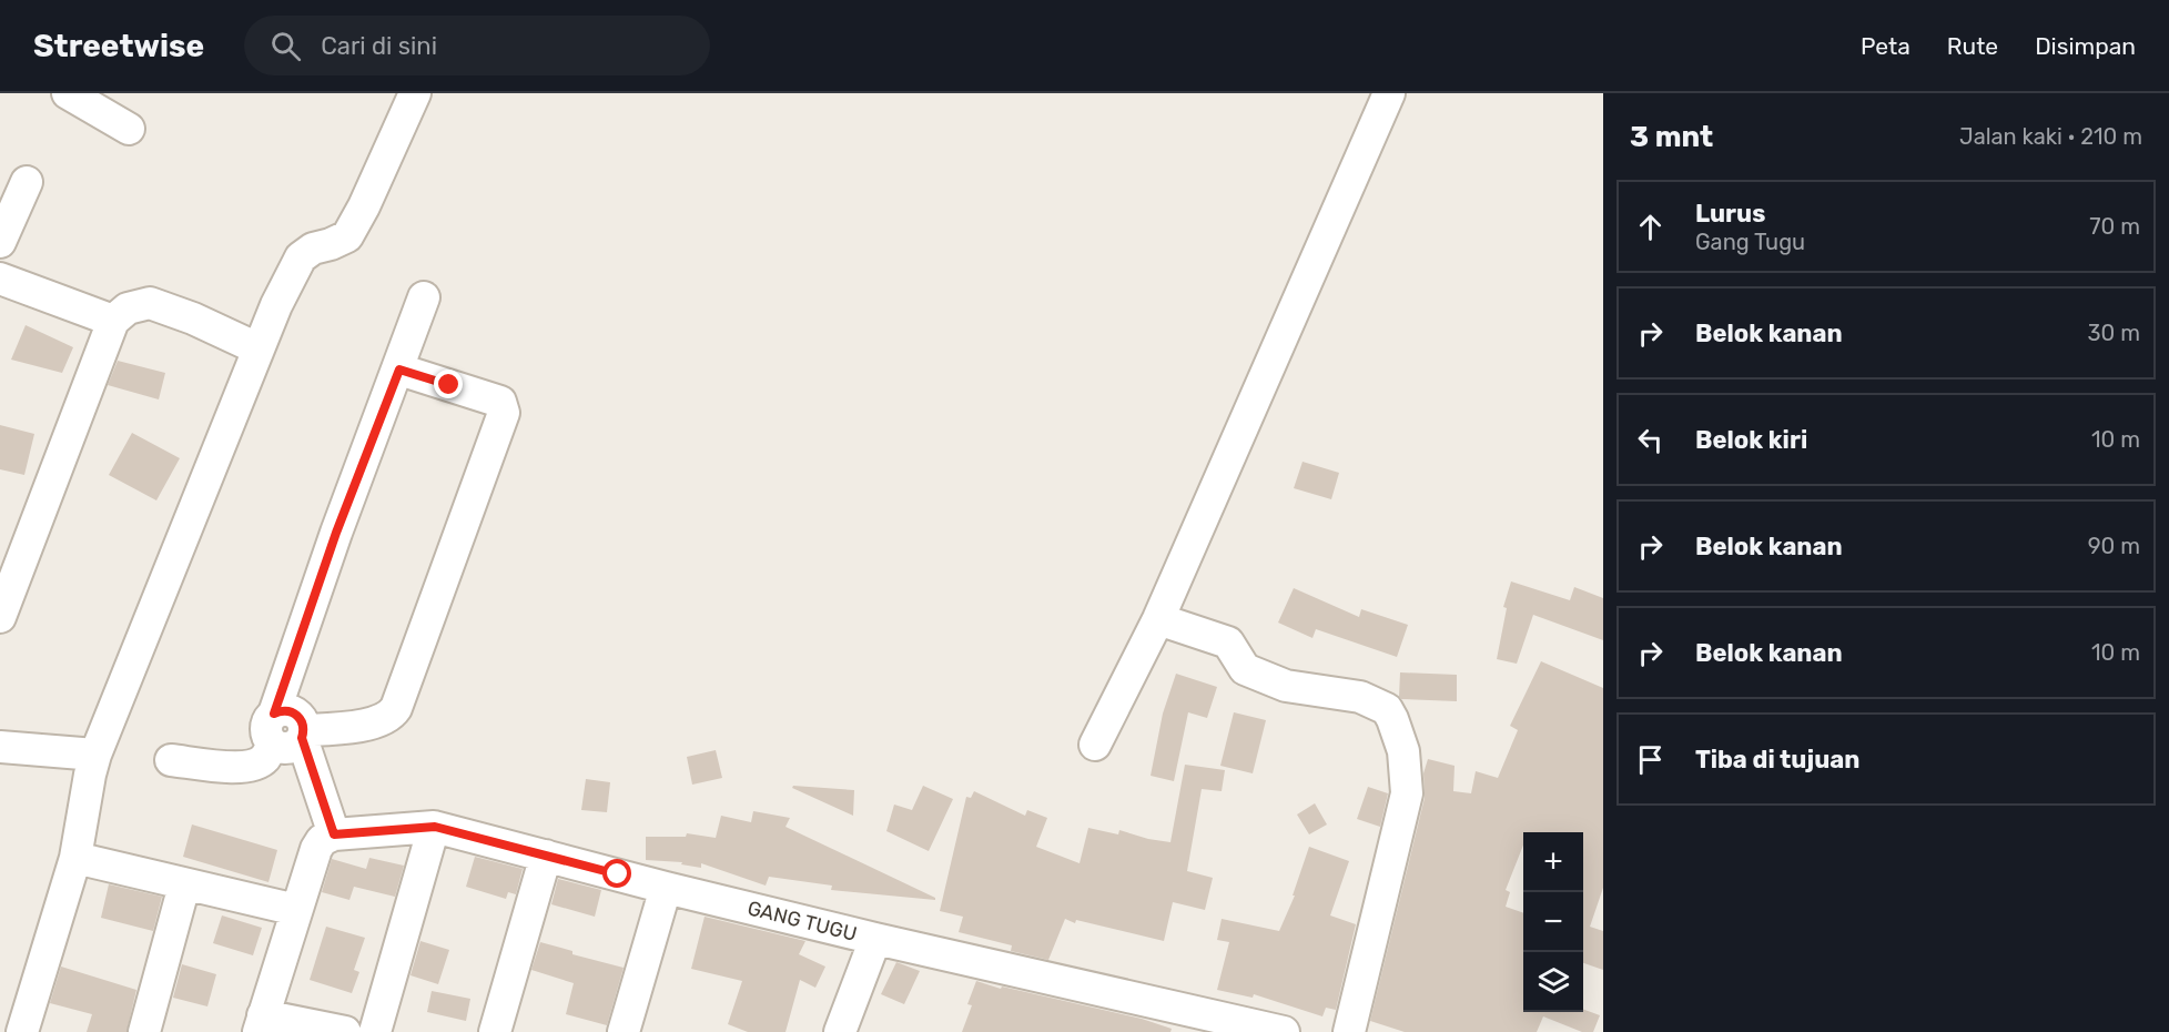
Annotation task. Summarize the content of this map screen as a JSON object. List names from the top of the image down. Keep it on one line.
{"streets":{"street":["GANG TUGU"]},"page":{"header":"Streetwise","search":"Cari di sini","nav":["Peta","Rute","Disimpan"],"heading":["3 mnt","Jalan kaki · 210 m"],"list":[["Lurus","Gang Tugu","70 m"],["Belok kanan","30 m"],["Belok kiri","10 m"],["Belok kanan","90 m"],["Belok kanan","10 m"],"Tiba di tujuan"],"map_buttons":["+","−"]}}
